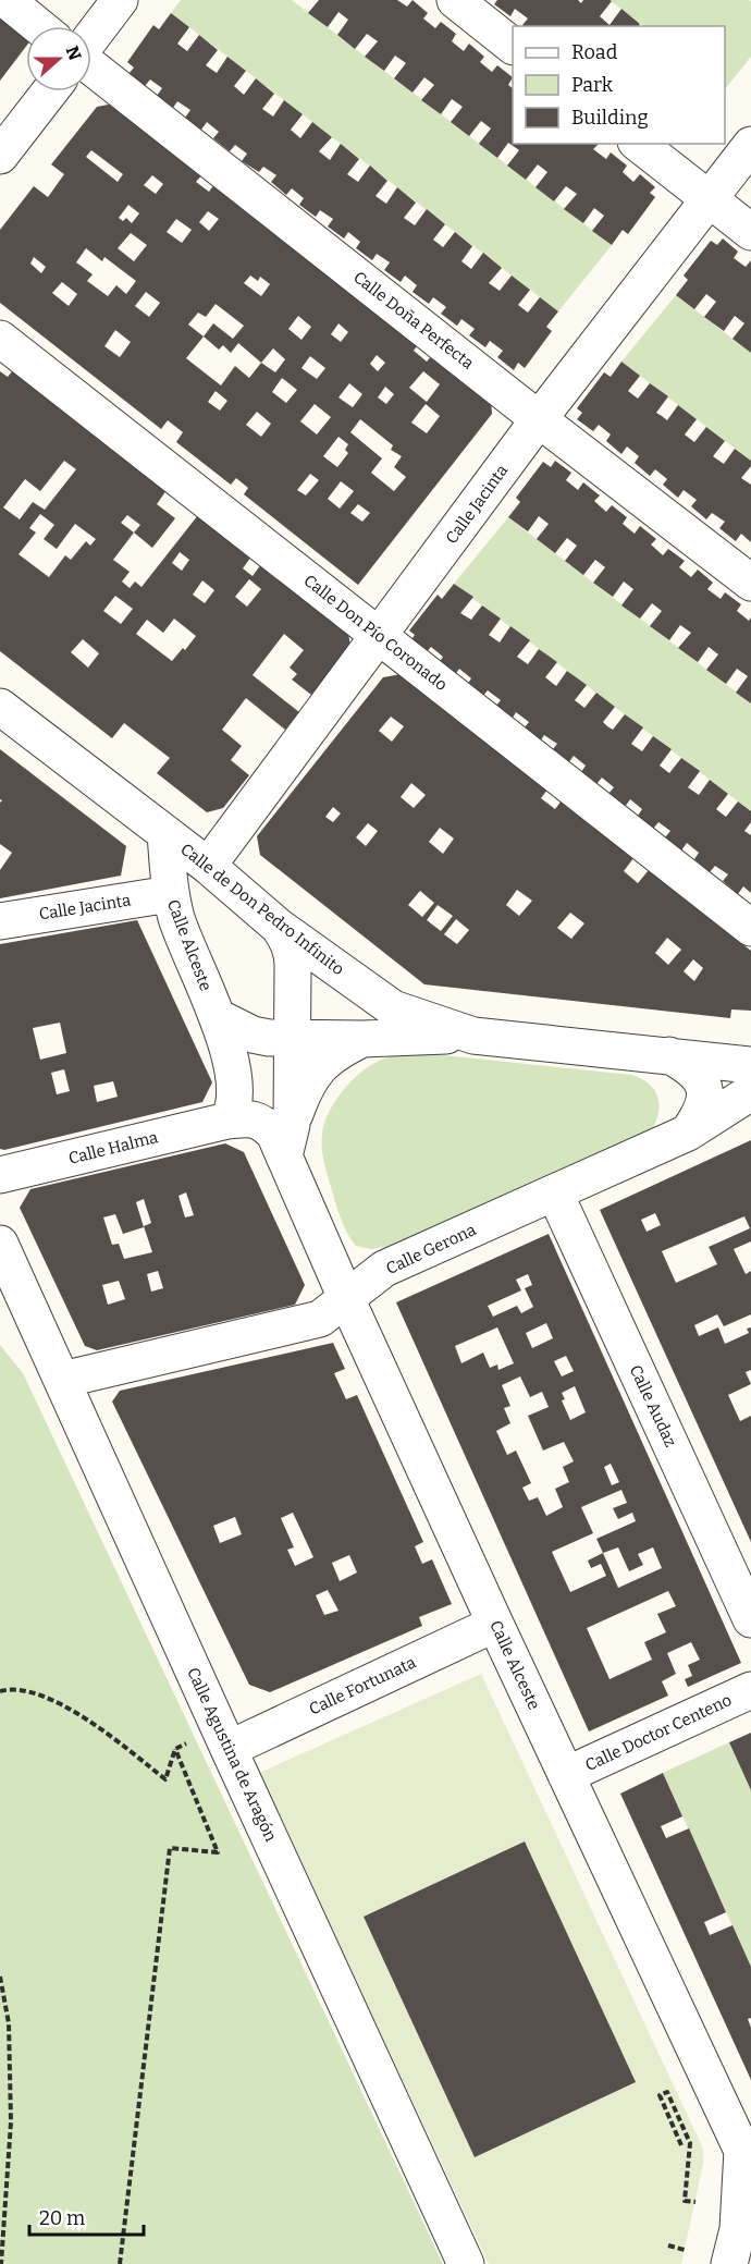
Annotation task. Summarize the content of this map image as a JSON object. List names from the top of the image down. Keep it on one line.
{"streets":{"street":["Calle Doña Perfecta","Calle Jacinta","Calle Don Pío Coronado","Calle de Don Pedro Infinito","Calle Alceste","Calle Halma","Calle Gerona","Calle Audaz","Calle Fortunata","Calle Doctor Centeno","Calle Agustina de Aragón"]},"crossings":[["Calle Doña Perfecta","Calle Jacinta"],["Calle Jacinta","Calle Don Pío Coronado"],["Calle Jacinta","Calle de Don Pedro Infinito"],["Calle Jacinta","Calle Alceste"],["Calle de Don Pedro Infinito","Calle Alceste"],["Calle Alceste","Calle Halma"],["Calle Alceste","Calle Gerona"],["Calle Alceste","Calle Fortunata"],["Calle Alceste","Calle Doctor Centeno"],["Calle Gerona","Calle Audaz"],["Calle Gerona","Calle Agustina de Aragón"],["Calle Fortunata","Calle Agustina de Aragón"]],"legend":["Road","Park","Building"],"scale_bar":"20 m","north":"right"}
